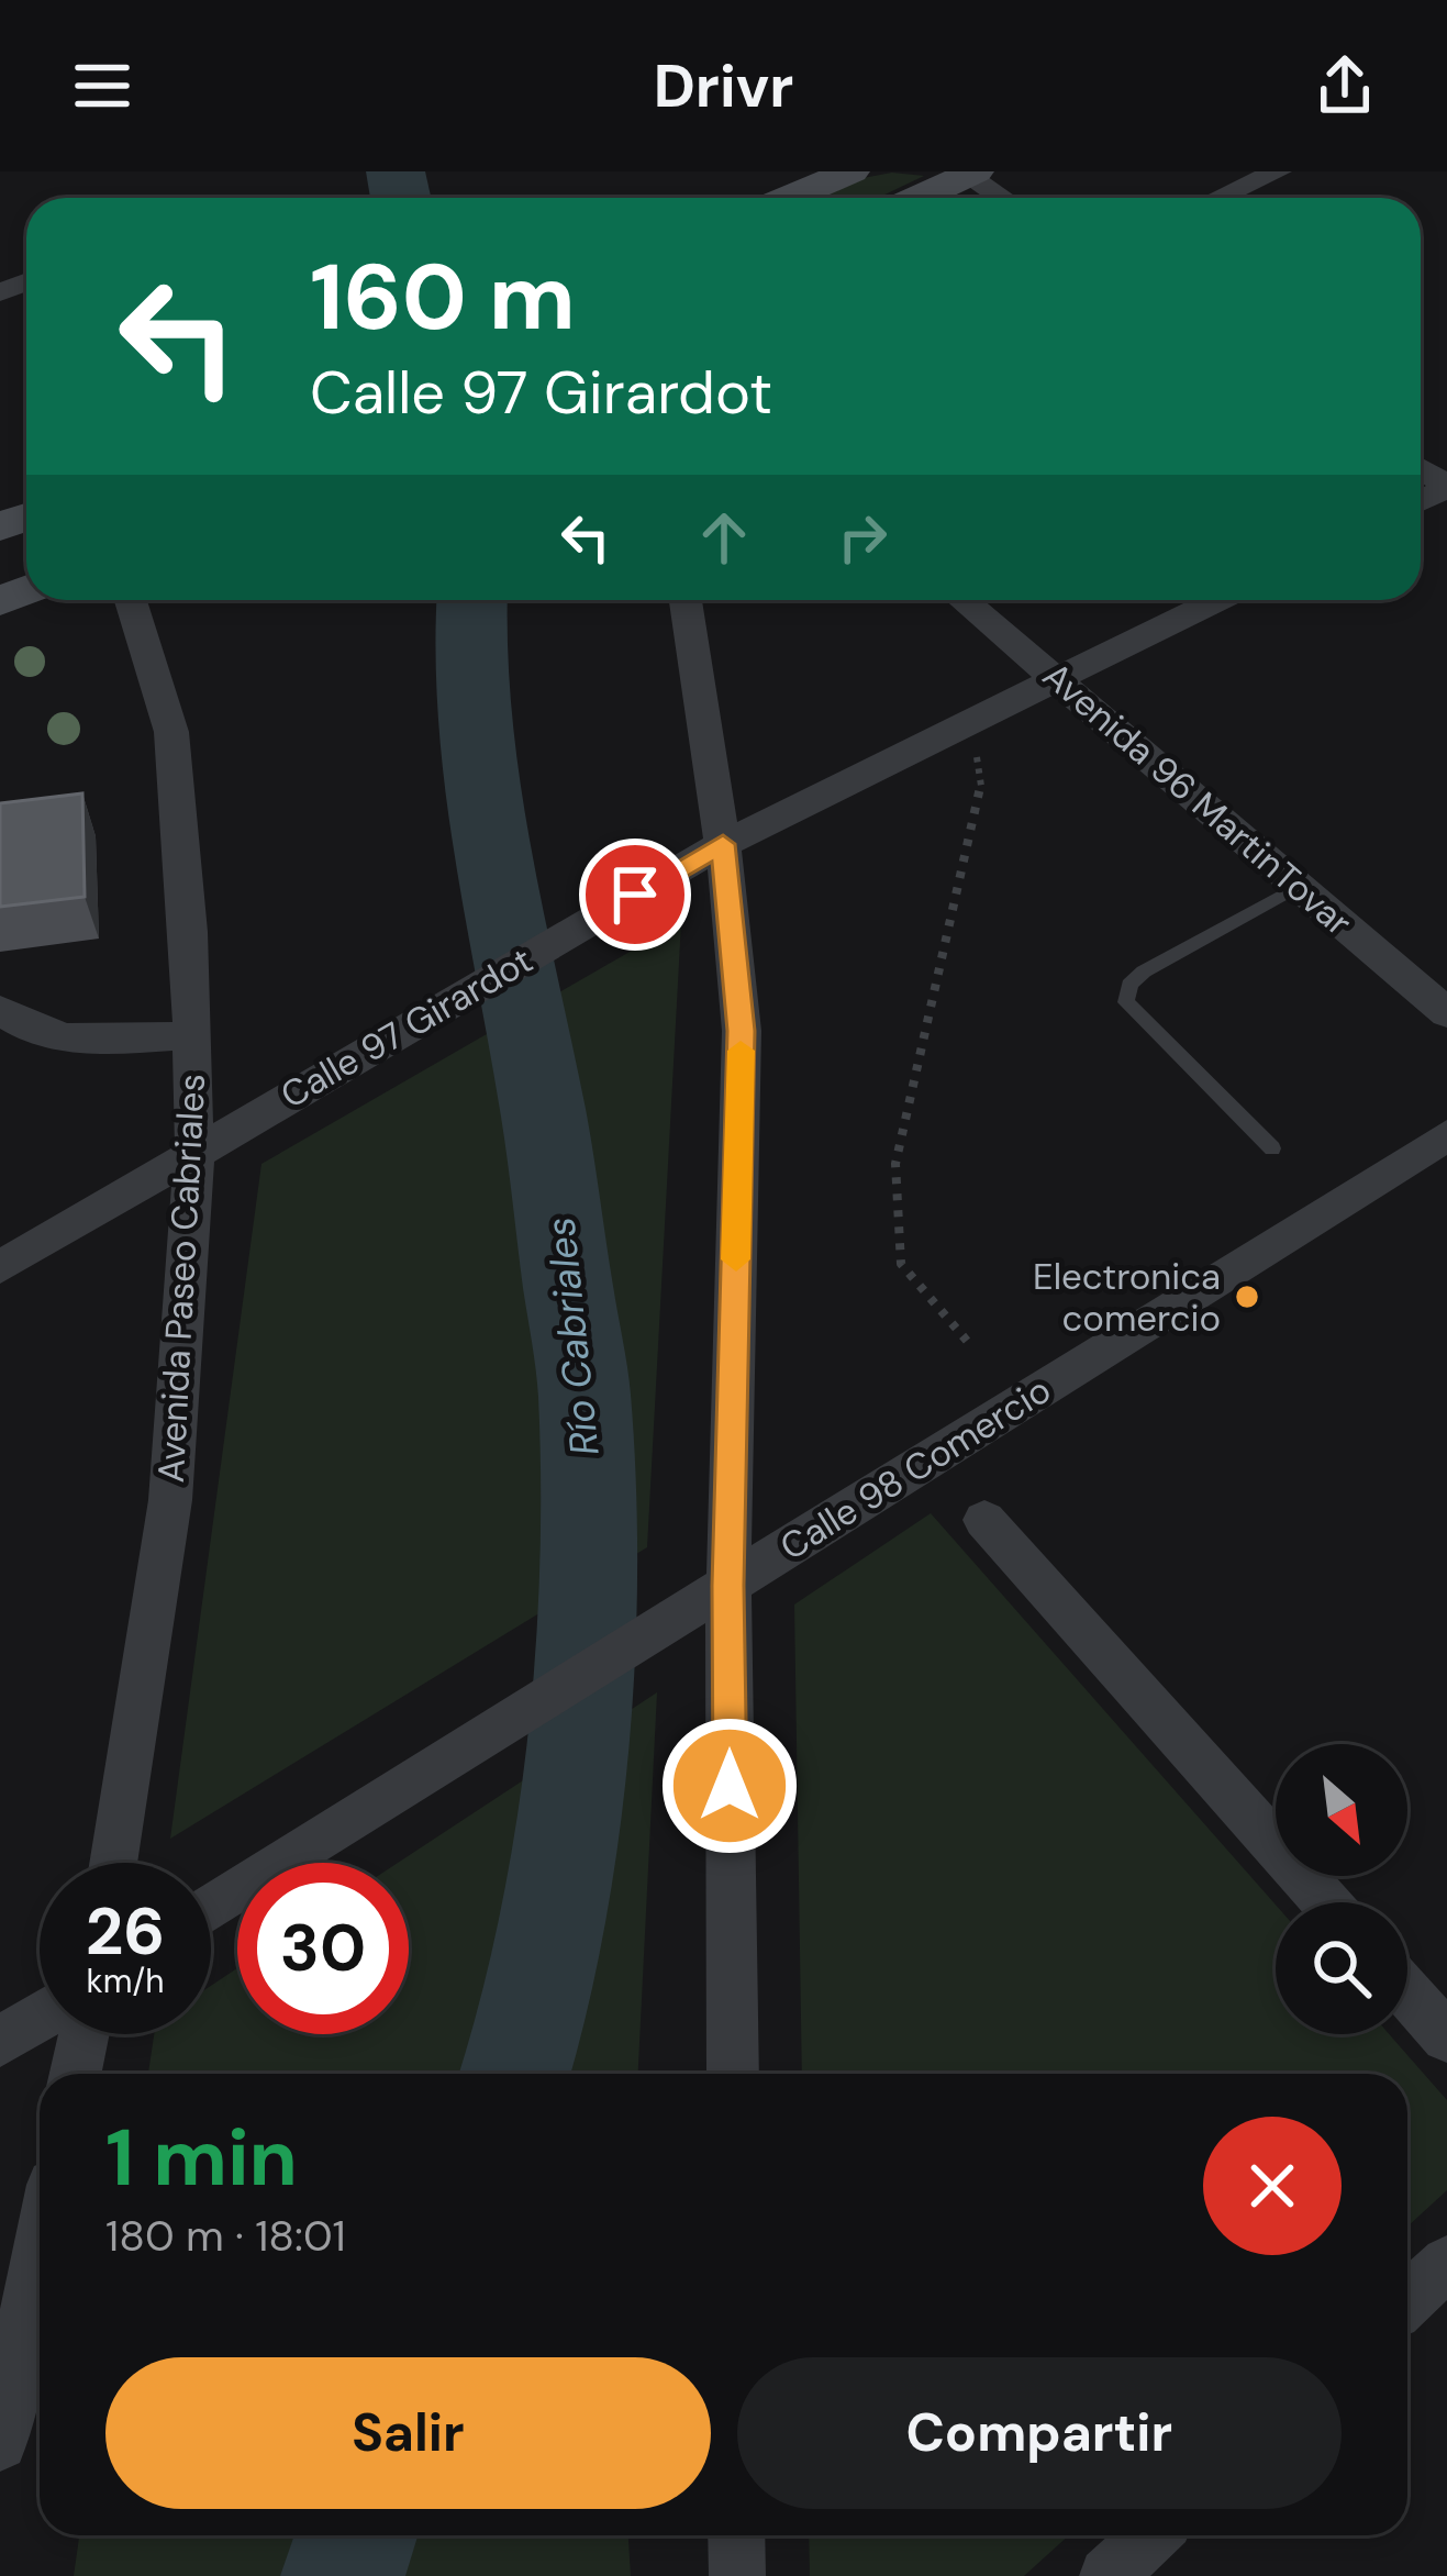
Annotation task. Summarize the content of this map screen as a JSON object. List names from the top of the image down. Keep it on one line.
{"streets":{"street":["Avenida 96 MartinTovar","Calle 97 Girardot","Avenida Paseo Cabriales","Calle 98 Comercio"]},"crossings":[["Avenida 96 MartinTovar","Calle 97 Girardot"],["Calle 97 Girardot","Avenida Paseo Cabriales"]],"water":["Río Cabriales"],"places":["Electronica comercio"],"north":"bottom right","page":{"header":"Drivr","turn":["160 m","Calle 97 Girardot"],"speed":"26 km/h","limit":"30","heading":["1 min","180 m · 18:01"],"buttons":["Salir","Compartir"]}}
